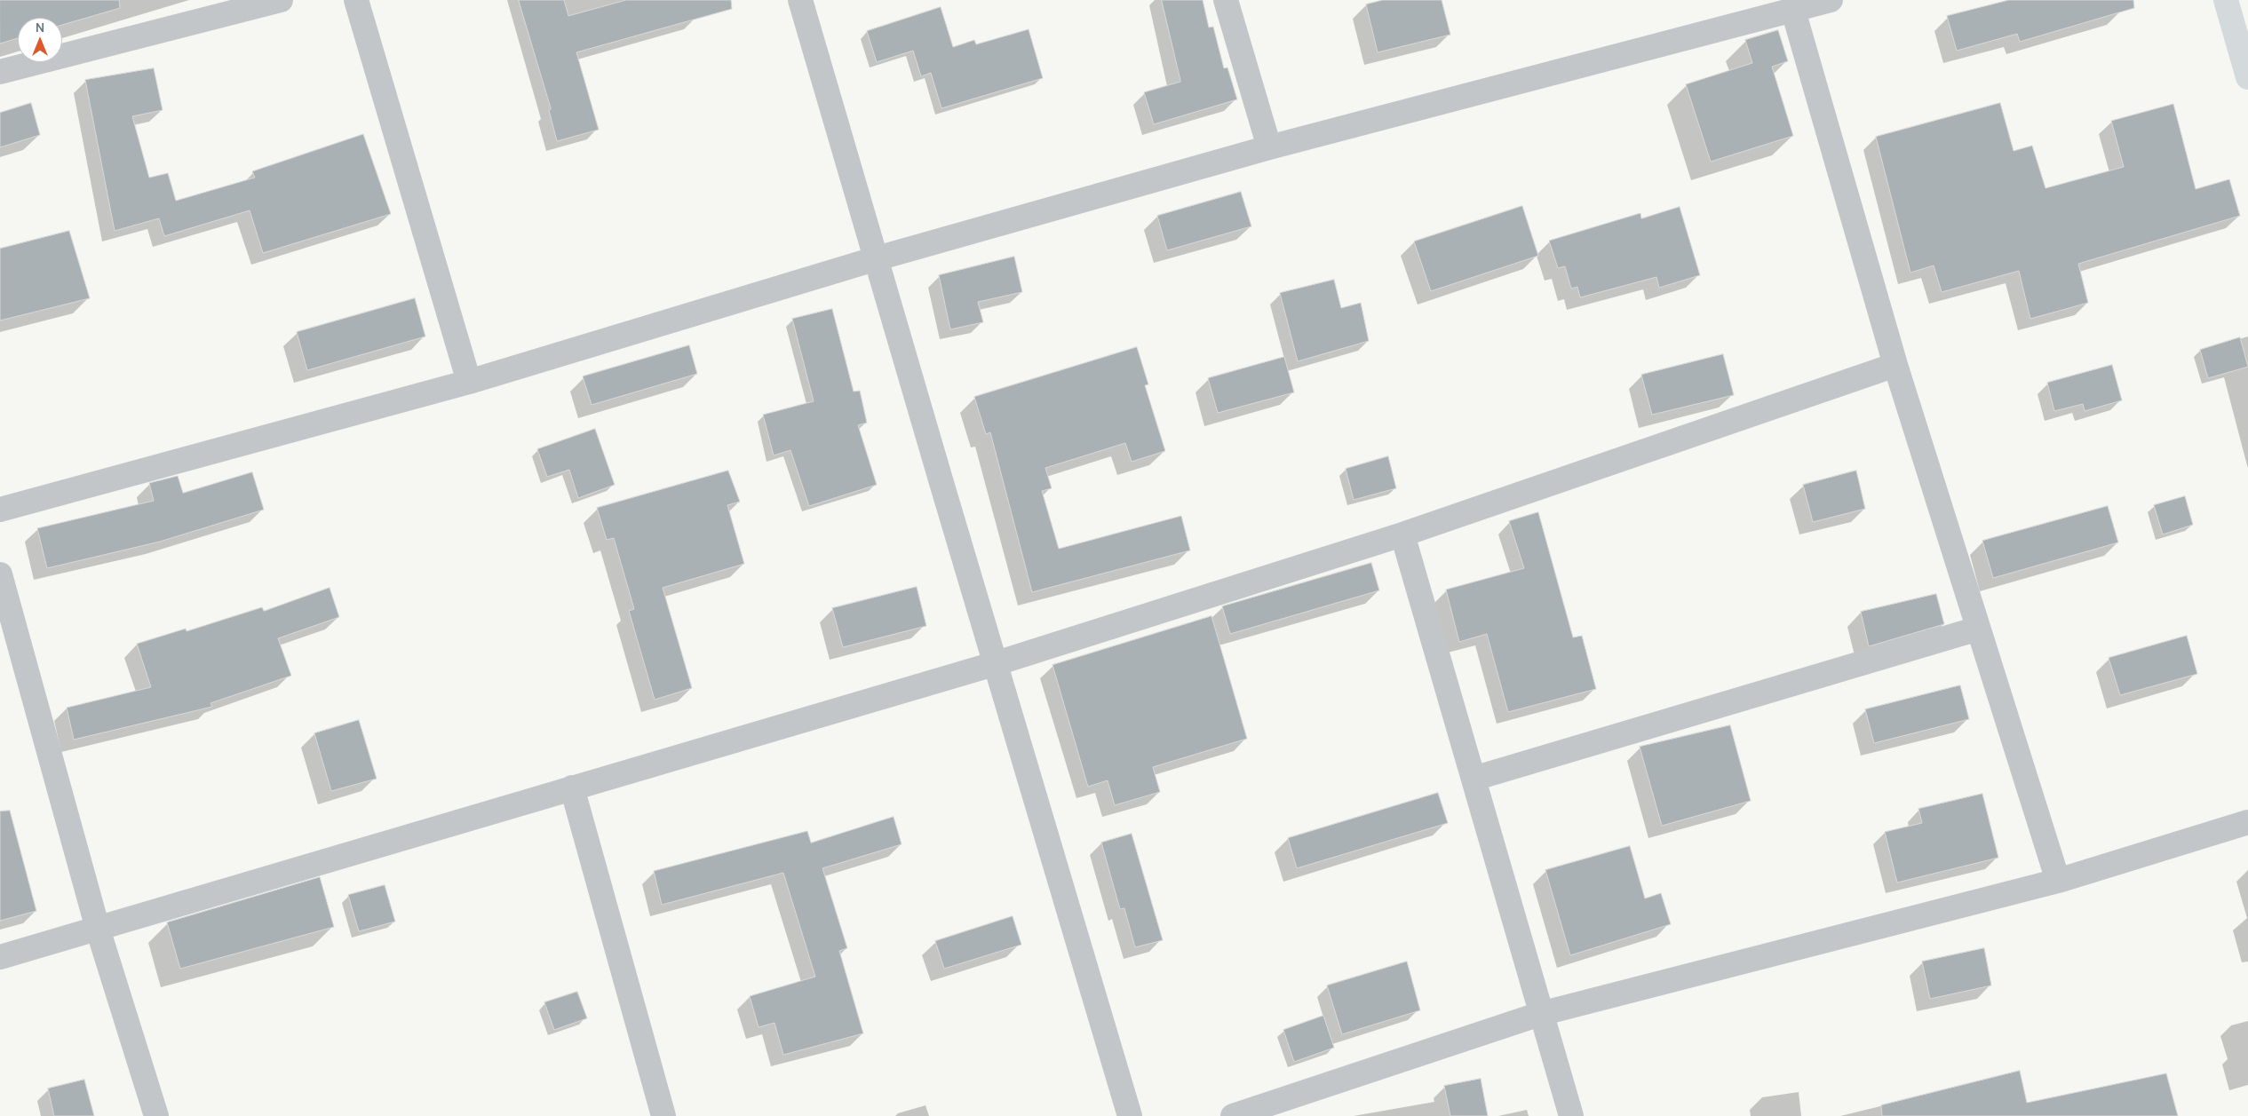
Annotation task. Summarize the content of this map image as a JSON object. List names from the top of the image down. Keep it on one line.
{"north":"top"}
